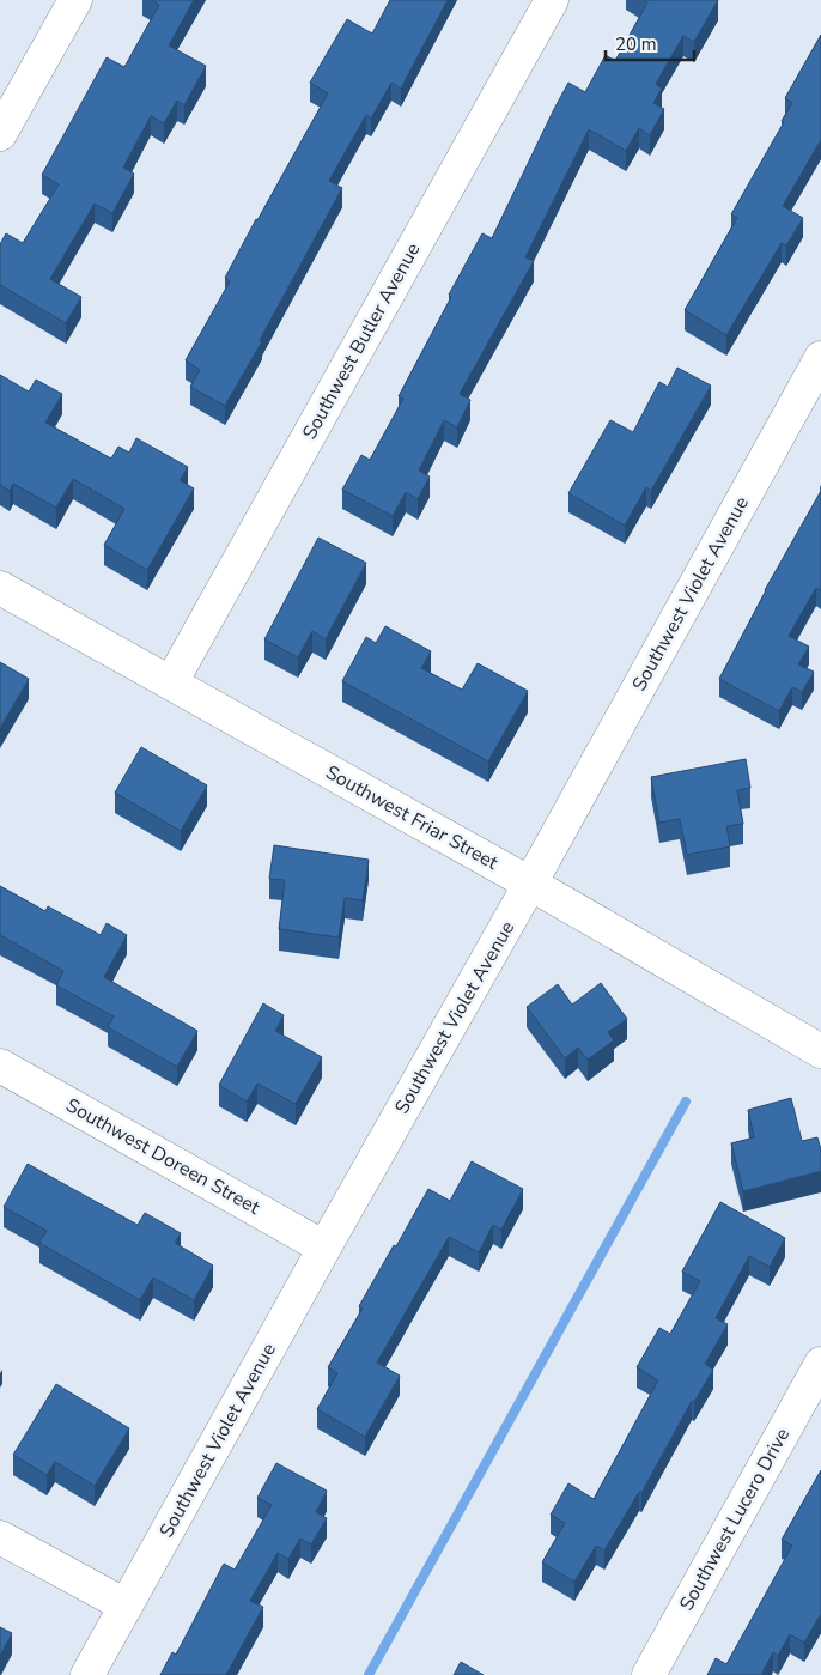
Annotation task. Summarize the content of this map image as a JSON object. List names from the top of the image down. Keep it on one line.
{"streets":{"street":["Southwest Butler Avenue","Southwest Violet Avenue","Southwest Friar Street","Southwest Doreen Street","Southwest Lucero Drive"]},"crossings":[["Southwest Butler Avenue","Southwest Friar Street"],["Southwest Violet Avenue","Southwest Friar Street"],["Southwest Violet Avenue","Southwest Doreen Street"]],"scale_bar":"20 m"}
